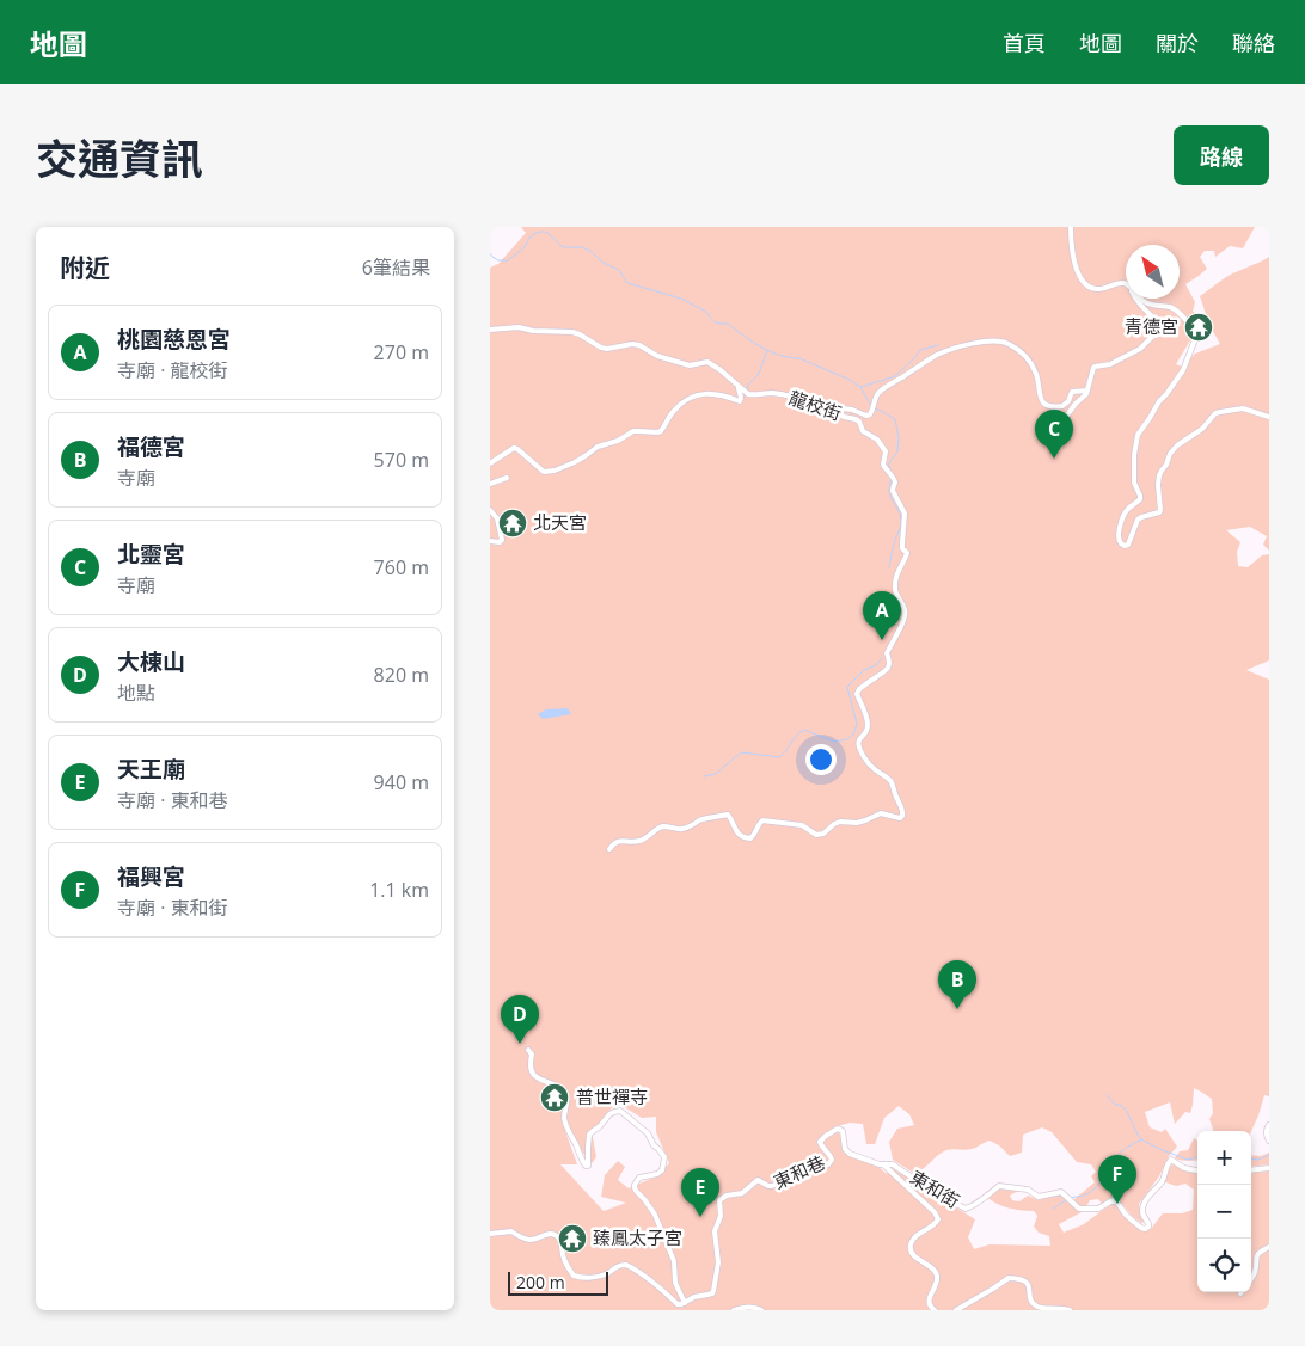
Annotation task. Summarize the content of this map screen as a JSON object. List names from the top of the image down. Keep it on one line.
{"streets":{"street":["龍校街","東和巷","東和街"]},"crossings":[["東和巷","東和街"]],"places":{"temple":["青德宮","北天宮","普世禪寺","臻鳳太子宮"]},"scale_bar":"200 m","north":"top left","page":{"header":"地圖","nav":["首頁","地圖","關於","聯絡"],"title":"交通資訊","buttons":"路線","heading":["附近","6筆結果"],"list":[{"mark":"A","name":"桃園慈恩宮","note":"寺廟 · 龍校街","value":"270 m"},{"mark":"B","name":"福德宮","note":"寺廟","value":"570 m"},{"mark":"C","name":"北靈宮","note":"寺廟","value":"760 m"},{"mark":"D","name":"大棟山","note":"地點","value":"820 m"},{"mark":"E","name":"天王廟","note":"寺廟 · 東和巷","value":"940 m"},{"mark":"F","name":"福興宮","note":"寺廟 · 東和街","value":"1.1 km"}],"pins":["C","A","B","D","F","E"],"map_buttons":["+","−"],"scale":"200 m"}}
